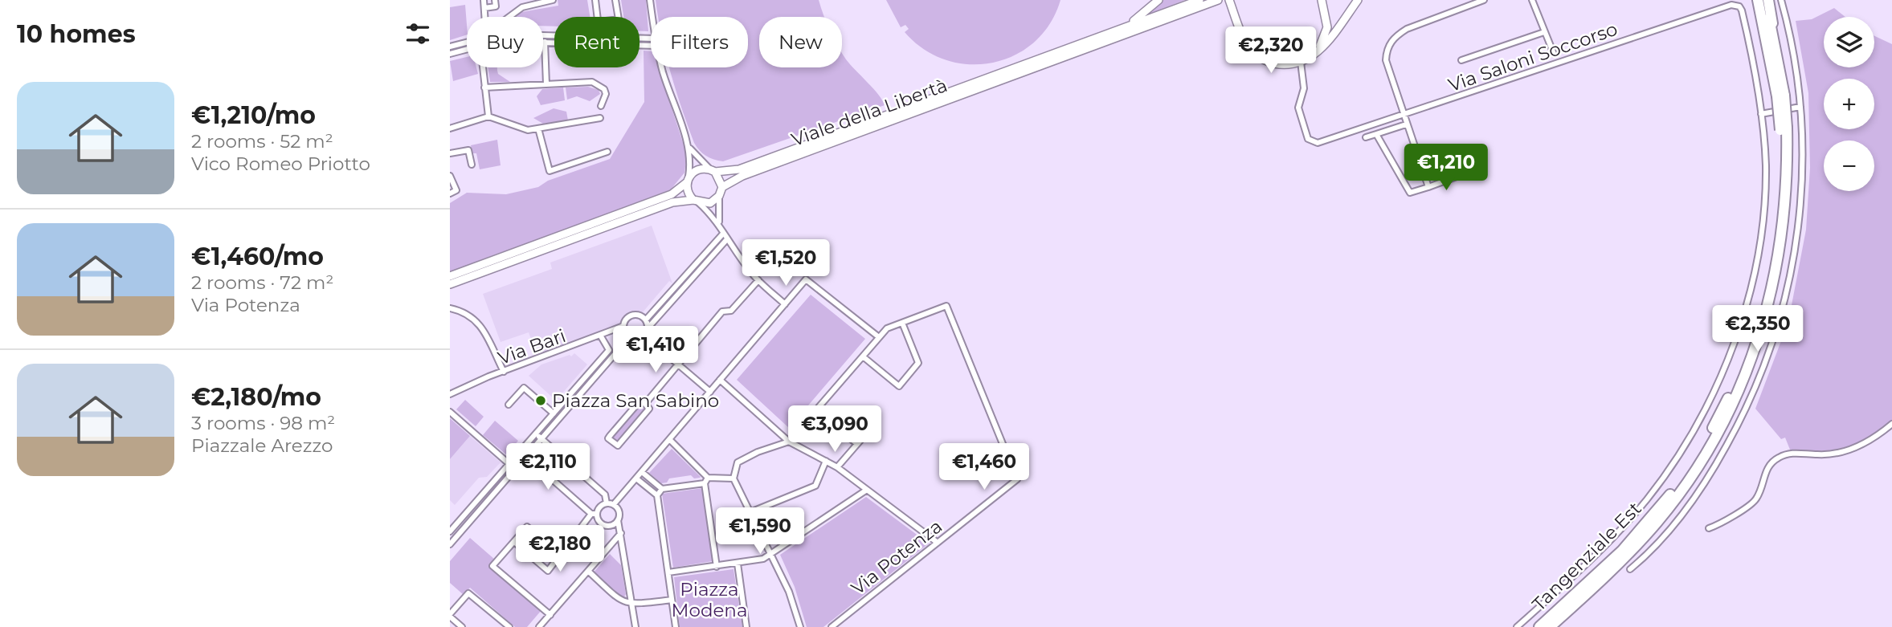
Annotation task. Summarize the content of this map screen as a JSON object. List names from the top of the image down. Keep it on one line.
{"streets":{"highway":["Tangenziale Est"],"main road":["Viale della Libertà"],"street":["Via Saloni Soccorso","Via Bari","Via Potenza"]},"parks":["Piazza Modena"],"places":["Piazza San Sabino"],"page":{"heading":"10 homes","map_buttons":["+","−"],"chip":["Buy","Rent","Filters","New"],"price":["€2,320","€1,210","€1,520","€2,350","€1,410","€3,090","€2,110","€1,460","€1,590","€2,180"],"list":[{"name":"€1,210/mo","note":"2 rooms · 52 m² · Vico Romeo Priotto"},{"name":"€1,460/mo","note":"2 rooms · 72 m² · Via Potenza"},{"name":"€2,180/mo","note":"3 rooms · 98 m² · Piazzale Arezzo"}]}}
